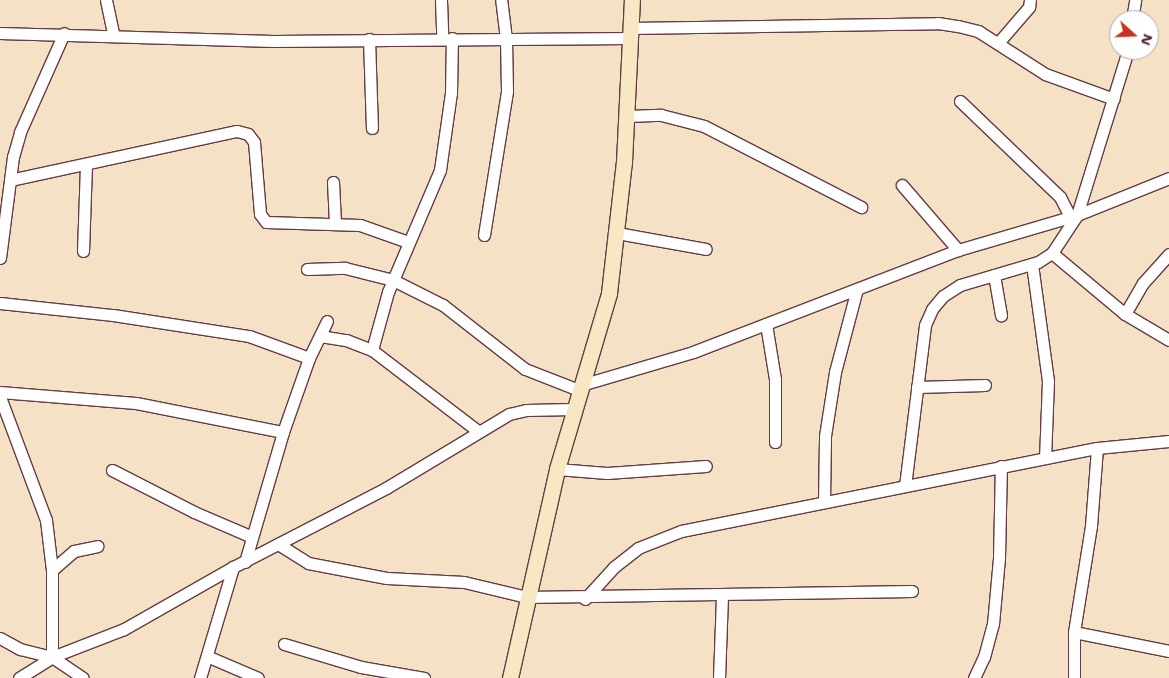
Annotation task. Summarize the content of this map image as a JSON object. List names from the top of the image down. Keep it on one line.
{"north":"right"}
